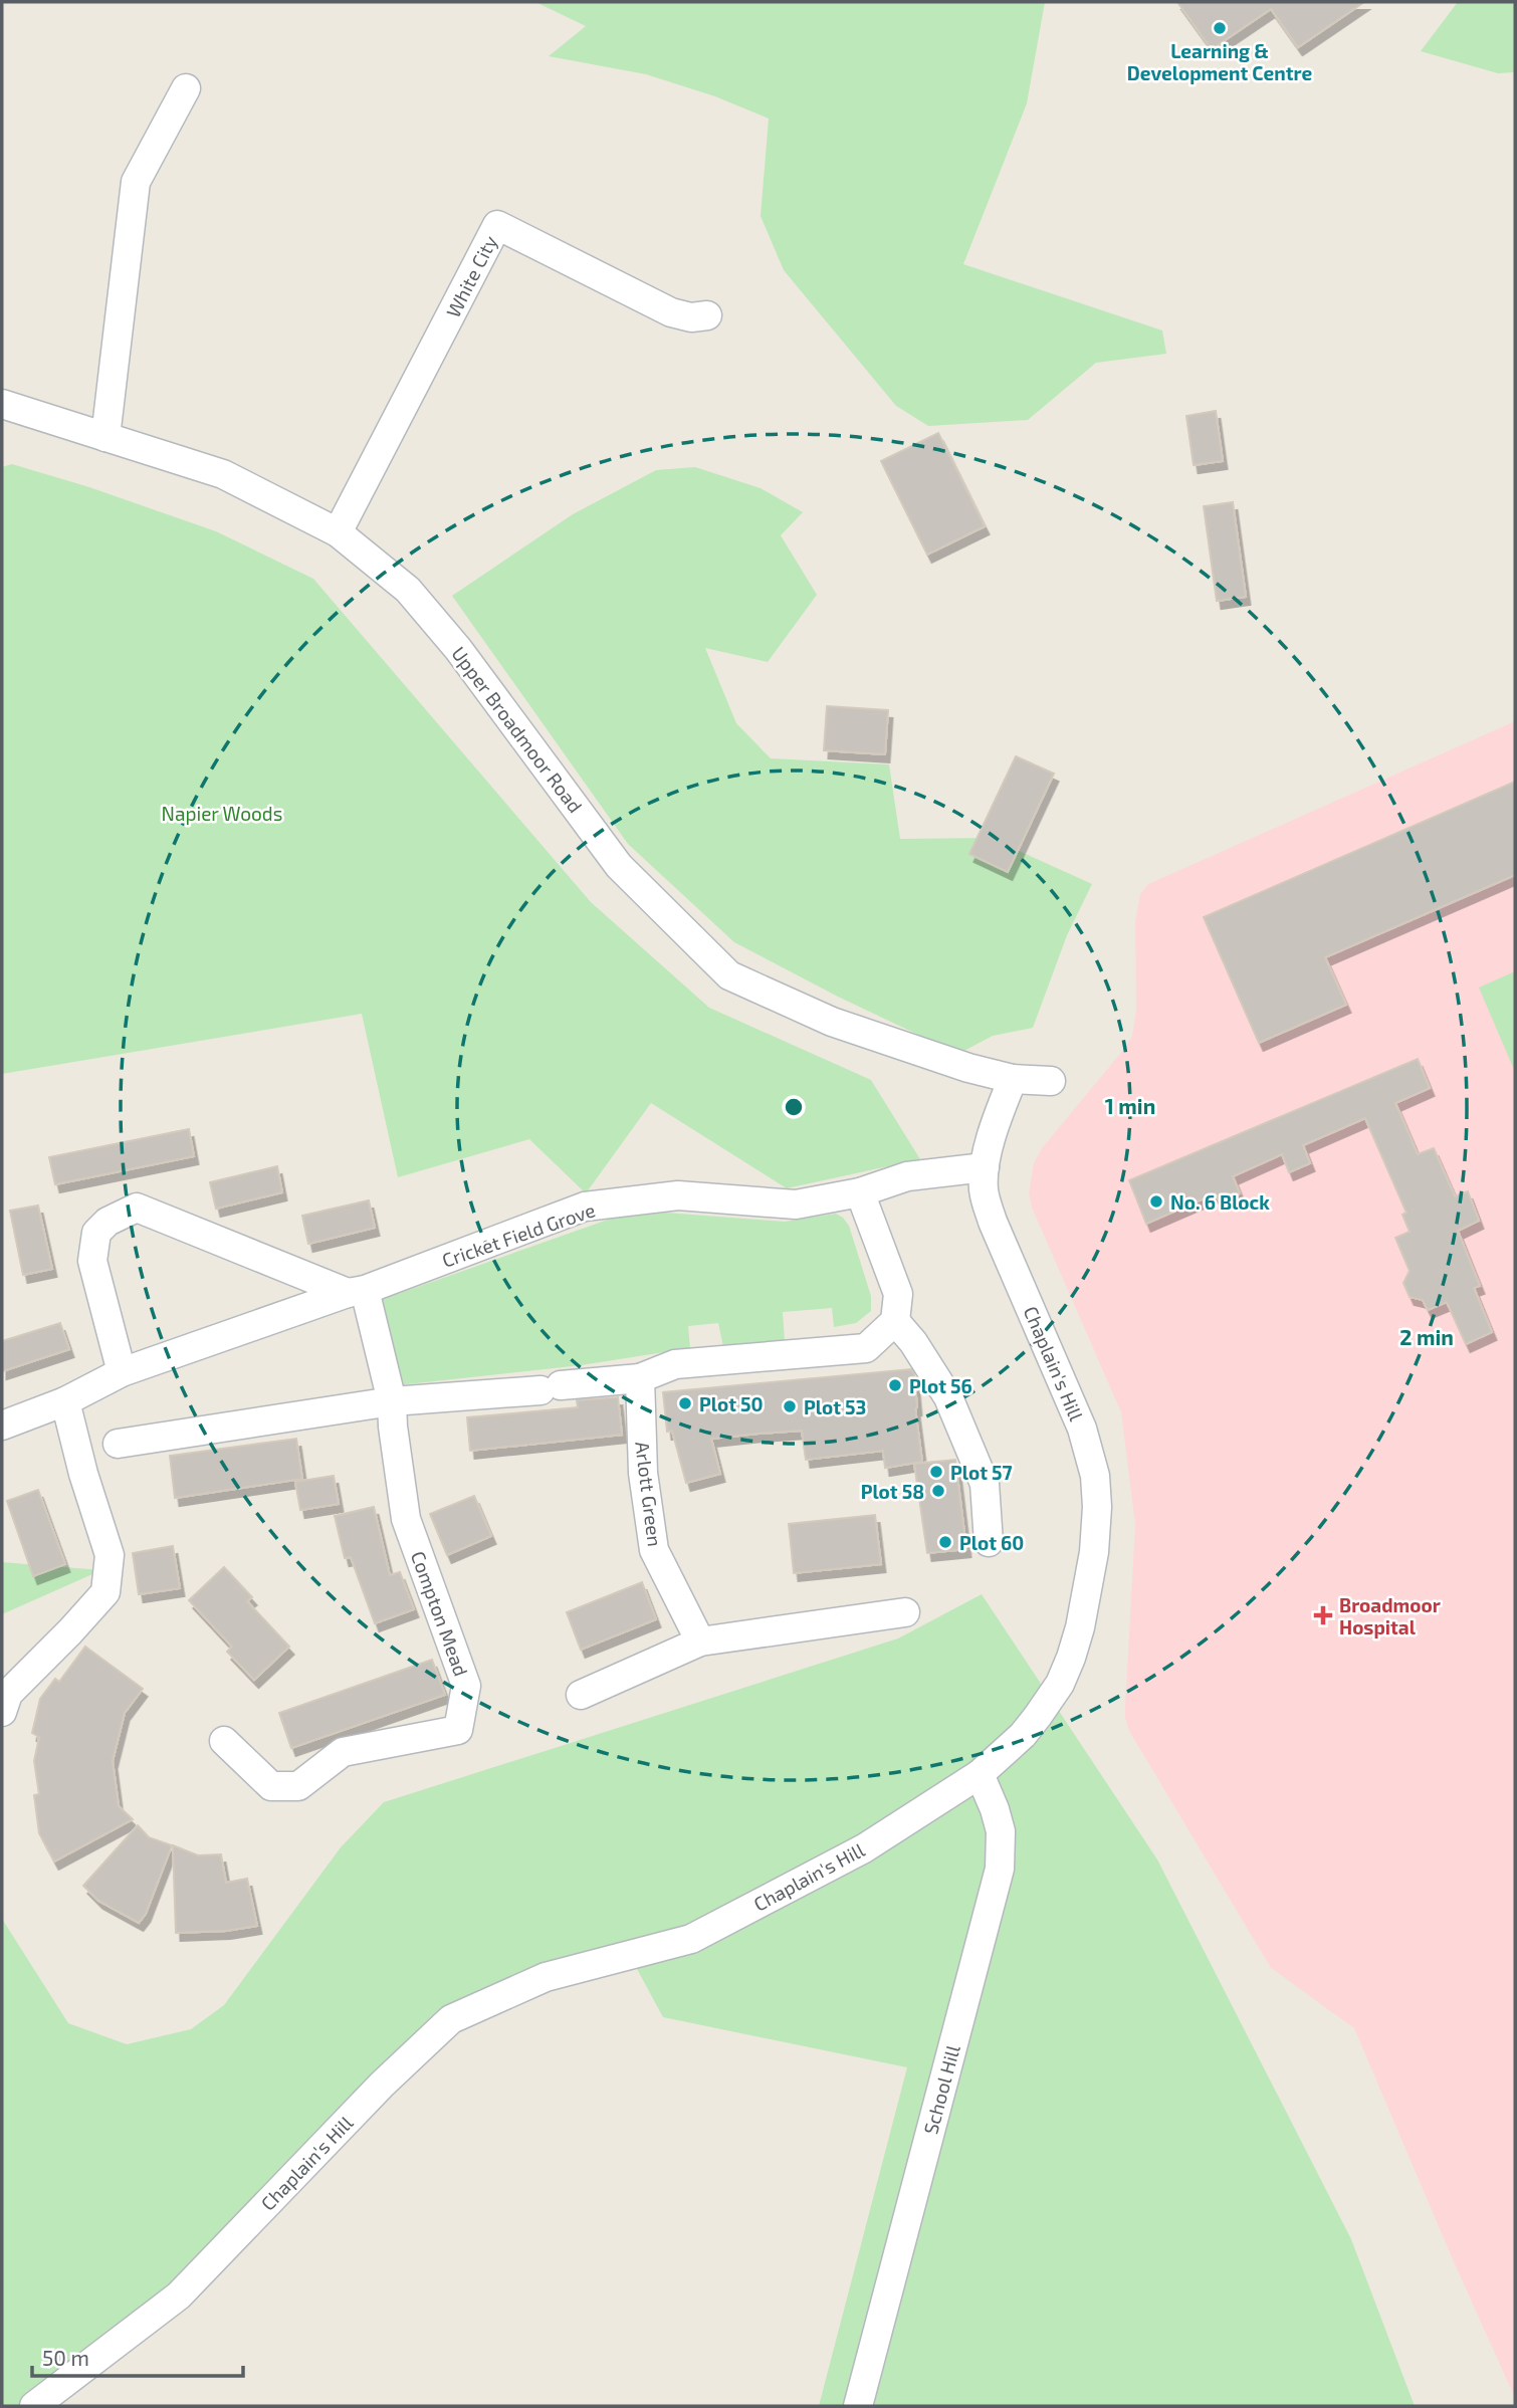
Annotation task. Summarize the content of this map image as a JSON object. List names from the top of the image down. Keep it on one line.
{"streets":{"street":["White City","Upper Broadmoor Road","Cricket Field Grove","Chaplain's Hill","Arlott Green","Compton Mead","School Hill"]},"crossings":[["White City","Upper Broadmoor Road"],["Upper Broadmoor Road","Chaplain's Hill"],["Cricket Field Grove","Chaplain's Hill"],["Cricket Field Grove","Compton Mead"],["Chaplain's Hill","School Hill"]],"parks":["Napier Woods"],"places":{"other":["Learning & Development Centre","No. 6 Block","Plot 56","Plot 50","Plot 53","Plot 57","Plot 58","Plot 60"],"health":["Broadmoor Hospital"]},"scale_bar":"50 m","rings":["1 min","2 min"]}
